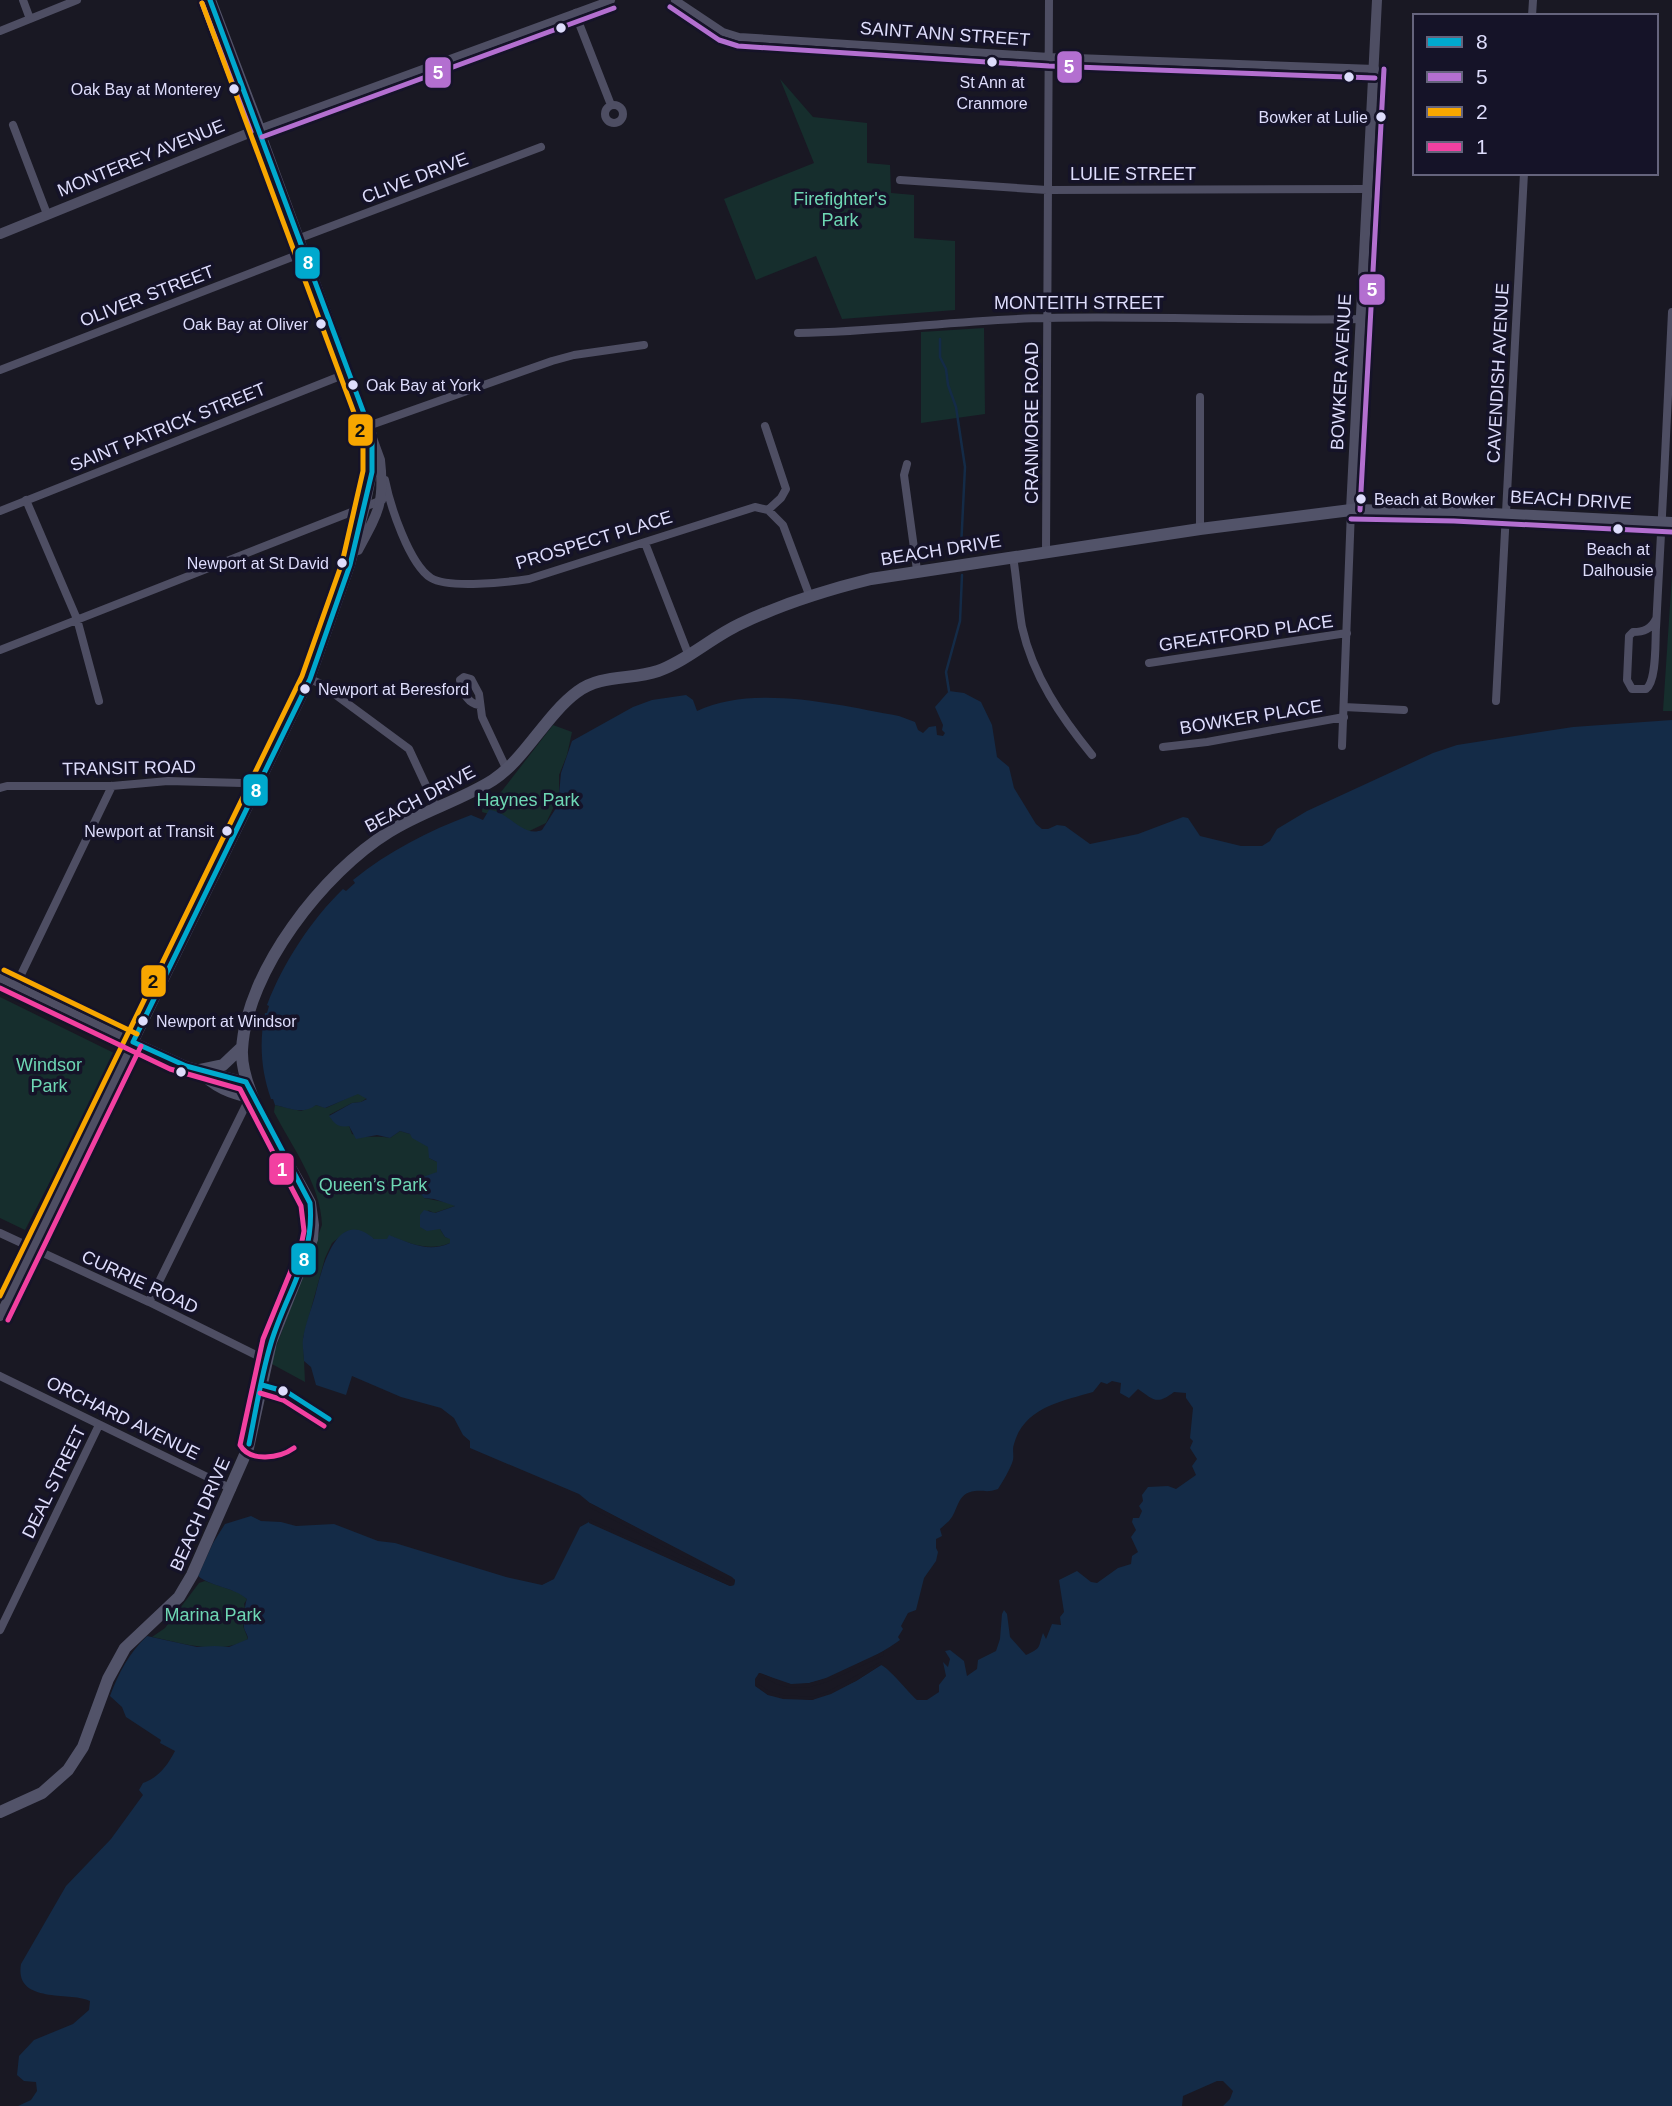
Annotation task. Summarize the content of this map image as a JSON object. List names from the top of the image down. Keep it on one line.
{"streets":{"main road":["BEACH DRIVE"],"street":["SAINT ANN STREET","MONTEREY AVENUE","LULIE STREET","CLIVE DRIVE","OLIVER STREET","MONTEITH STREET","BOWKER AVENUE","CAVENDISH AVENUE","CRANMORE ROAD","SAINT PATRICK STREET","PROSPECT PLACE","GREATFORD PLACE","BOWKER PLACE","TRANSIT ROAD","CURRIE ROAD","ORCHARD AVENUE","DEAL STREET"]},"crossings":[["SAINT ANN STREET","BOWKER AVENUE"],["SAINT ANN STREET","CRANMORE ROAD"],["LULIE STREET","BOWKER AVENUE"],["LULIE STREET","CRANMORE ROAD"],["MONTEITH STREET","BOWKER AVENUE"],["MONTEITH STREET","CRANMORE ROAD"],["BOWKER AVENUE","BEACH DRIVE"],["BOWKER AVENUE","GREATFORD PLACE"],["BOWKER AVENUE","BOWKER PLACE"],["CAVENDISH AVENUE","BEACH DRIVE"],["CRANMORE ROAD","BEACH DRIVE"],["BEACH DRIVE","CURRIE ROAD"],["BEACH DRIVE","ORCHARD AVENUE"],["ORCHARD AVENUE","DEAL STREET"]],"parks":["Firefighter's Park","Haynes Park","Windsor Park","Queen’s Park","Marina Park"],"places":["St Ann at Cranmore","Oak Bay at Monterey","Bowker at Lulie","Oak Bay at Oliver","Oak Bay at York","Beach at Bowker","Beach at Dalhousie","Newport at St David","Newport at Beresford","Newport at Transit","Newport at Windsor"],"lines":["transit line 8","transit line 5","transit line 2","transit line 1"],"legend":["8","5","2","1"]}
